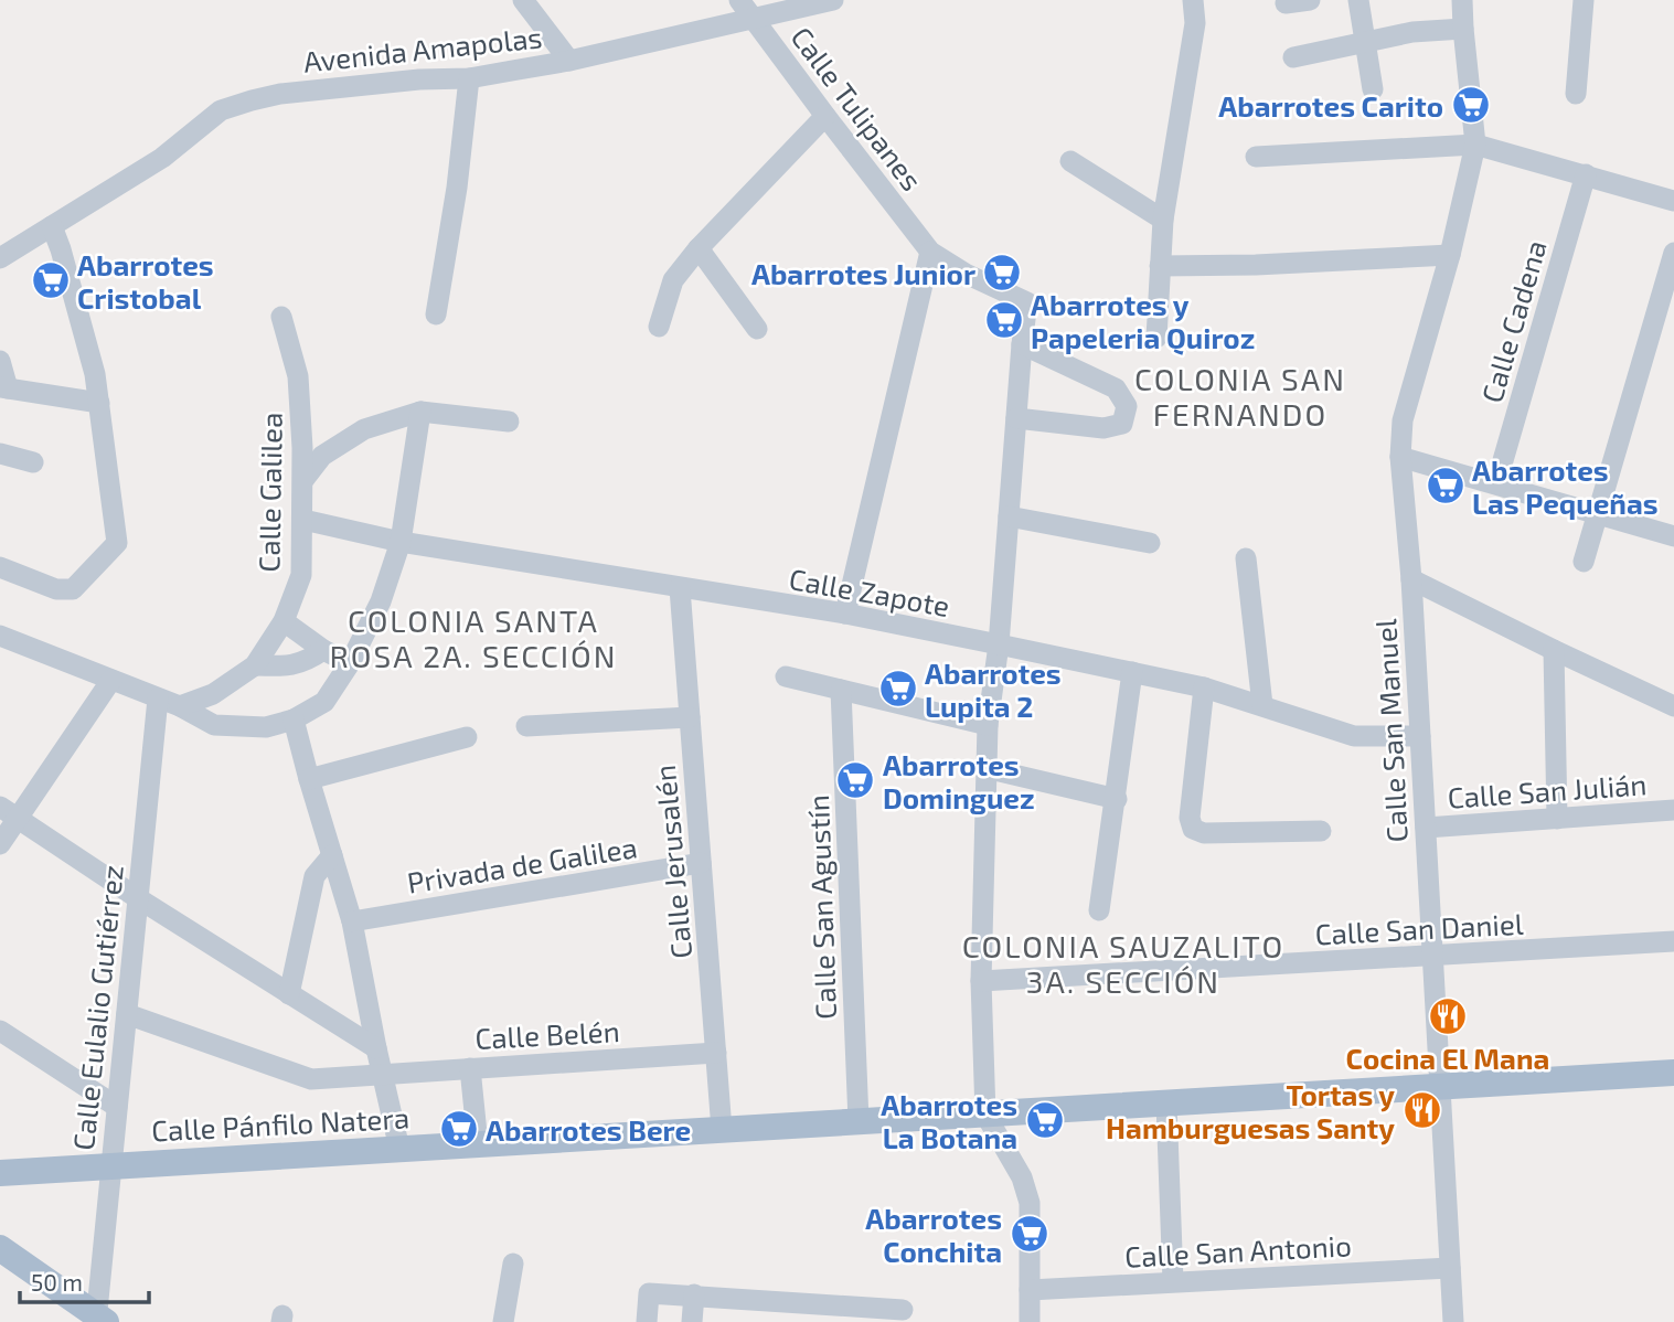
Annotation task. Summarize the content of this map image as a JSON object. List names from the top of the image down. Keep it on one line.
{"streets":{"main road":["Calle Pánfilo Natera"],"street":["Avenida Amapolas","Calle Tulipanes","Calle Cadena","Calle Galilea","Calle Zapote","Calle San Manuel","Calle San Julián","Calle Jerusalén","Privada de Galilea","Calle San Agustín","Calle San Daniel","Calle Eulalio Gutiérrez","Calle Belén","Calle San Antonio"]},"crossings":[["Avenida Amapolas","Calle Tulipanes"],["Calle Galilea","Calle Zapote"],["Calle Zapote","Calle San Manuel"],["Calle Zapote","Calle Jerusalén"],["Calle San Manuel","Calle San Julián"],["Calle San Manuel","Calle San Daniel"],["Calle San Manuel","Calle Pánfilo Natera"],["Calle San Manuel","Calle San Antonio"],["Calle Jerusalén","Privada de Galilea"],["Calle Jerusalén","Calle Belén"],["Calle Jerusalén","Calle Pánfilo Natera"],["Calle San Agustín","Calle Pánfilo Natera"],["Calle Eulalio Gutiérrez","Calle Belén"],["Calle Eulalio Gutiérrez","Calle Pánfilo Natera"]],"districts":["COLONIA SAN FERNANDO","COLONIA SANTA ROSA 2A. SECCIÓN","COLONIA SAUZALITO 3A. SECCIÓN"],"places":{"supermarket":["Abarrotes Carito","Abarrotes Junior","Abarrotes Cristobal","Abarrotes y Papeleria Quiroz","Abarrotes Las Pequeñas","Abarrotes Lupita 2","Abarrotes Dominguez","Abarrotes La Botana","Abarrotes Bere","Abarrotes Conchita"],"restaurant":["Cocina El Mana","Tortas y Hamburguesas Santy"]},"scale_bar":"50 m"}
